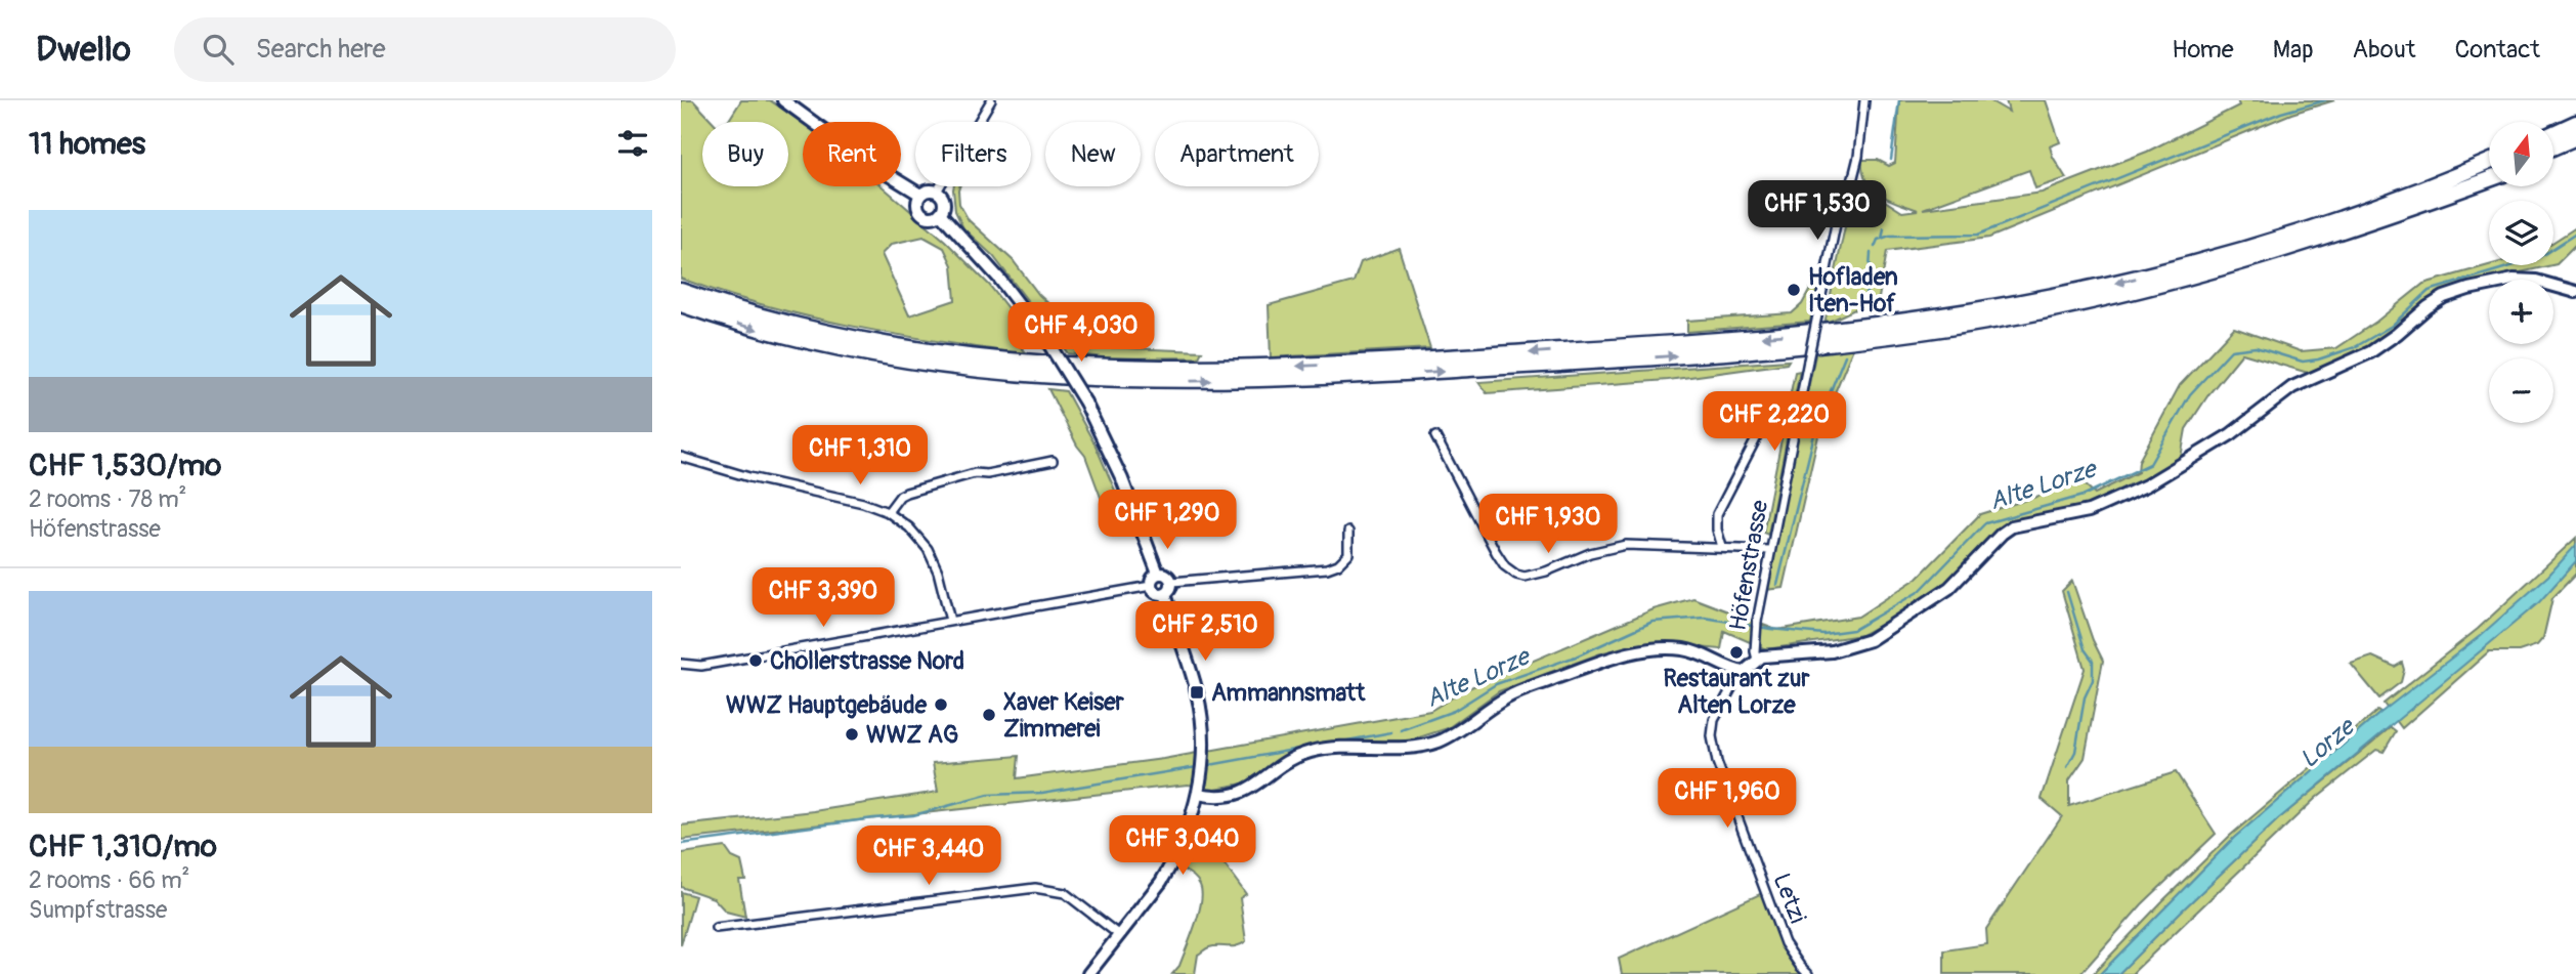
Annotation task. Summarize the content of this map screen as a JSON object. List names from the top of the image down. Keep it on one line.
{"streets":{"street":["Höfenstrasse","Letzi"]},"water":["Alte Lorze","Lorze"],"places":{"other":["Hofladen Iten-Hof","Restaurant zur Alten Lorze","Chollerstrasse Nord","WWZ Hauptgebäude","Xaver Keiser Zimmerei","WWZ AG"],"transit":["Ammannsmatt"]},"north":"top","page":{"header":"Dwello","search":"Search here","nav":["Home","Map","About","Contact"],"heading":"11 homes","map_buttons":["+","−"],"chip":["Buy","Rent","Filters","New","Apartment"],"price":["CHF 1,530","CHF 4,030","CHF 2,220","CHF 1,310","CHF 1,290","CHF 1,930","CHF 3,390","CHF 2,510","CHF 1,960","CHF 3,040","CHF 3,440"],"list":[{"name":"CHF 1,530/mo","note":"2 rooms · 78 m² · Höfenstrasse"},{"name":"CHF 1,310/mo","note":"2 rooms · 66 m² · Sumpfstrasse"}]}}
